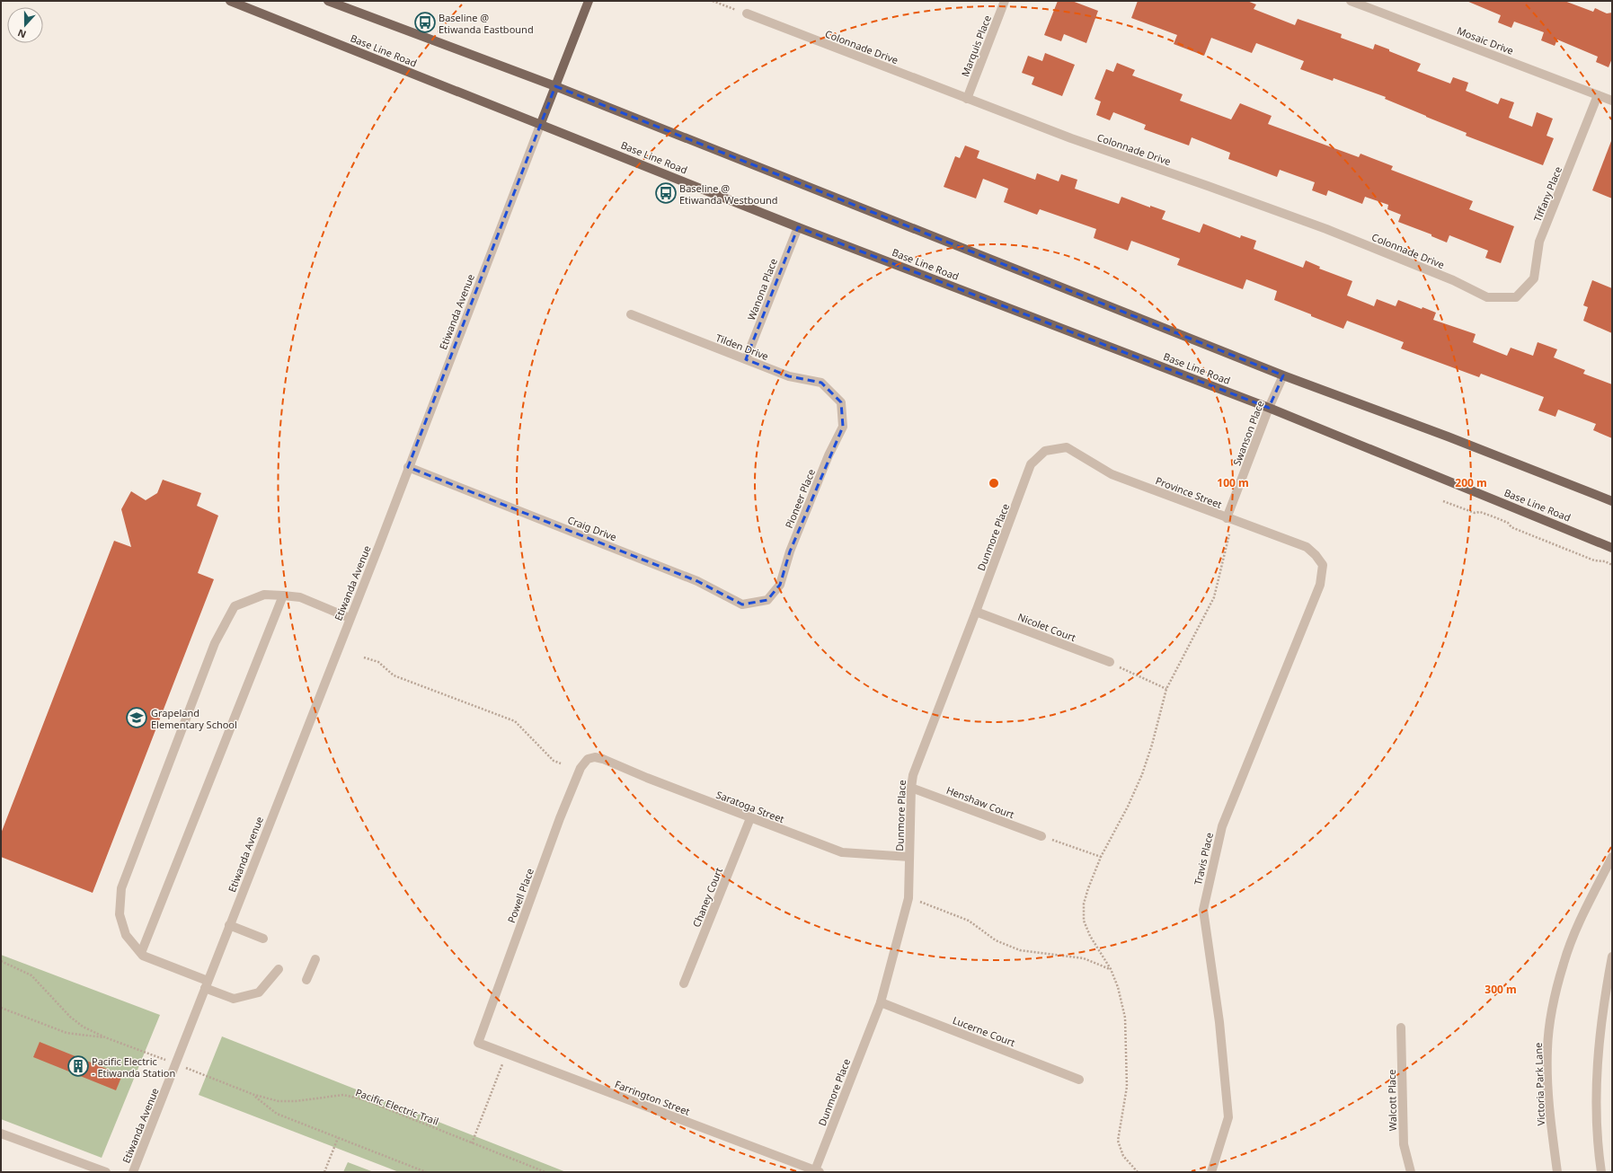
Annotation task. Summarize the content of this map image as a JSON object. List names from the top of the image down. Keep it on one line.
{"streets":{"main road":["Base Line Road","Etiwanda Avenue"],"street":["Mosaic Drive","Marquis Place","Colonnade Drive","Tiffany Place","Wanona Place","Tilden Drive","Swanson Place","Province Street","Pioneer Place","Craig Drive","Dunmore Place","Nicolet Court","Henshaw Court","Saratoga Street","Travis Place","Powell Place","Chaney Court","Lucerne Court","Victoria Park Lane","Farrington Street","Walcott Place"],"path":["Pacific Electric Trail"]},"crossings":[["Mosaic Drive","Tiffany Place"],["Marquis Place","Colonnade Drive"],["Colonnade Drive","Tiffany Place"],["Base Line Road","Wanona Place"],["Base Line Road","Etiwanda Avenue"],["Base Line Road","Swanson Place"],["Wanona Place","Tilden Drive"],["Etiwanda Avenue","Craig Drive"],["Tilden Drive","Pioneer Place"],["Swanson Place","Province Street"],["Province Street","Dunmore Place"],["Province Street","Travis Place"],["Pioneer Place","Craig Drive"],["Dunmore Place","Nicolet Court"],["Dunmore Place","Henshaw Court"],["Dunmore Place","Saratoga Street"],["Dunmore Place","Lucerne Court"],["Dunmore Place","Farrington Street"],["Saratoga Street","Powell Place"],["Saratoga Street","Chaney Court"],["Powell Place","Farrington Street"]],"places":{"bus stop":["Baseline @ Etiwanda Eastbound","Baseline @ Etiwanda Westbound"],"school or university":["Grapeland Elementary School"],"building":["Pacific Electric - Etiwanda Station"]},"north":"bottom","rings":["100 m","200 m","300 m"]}
